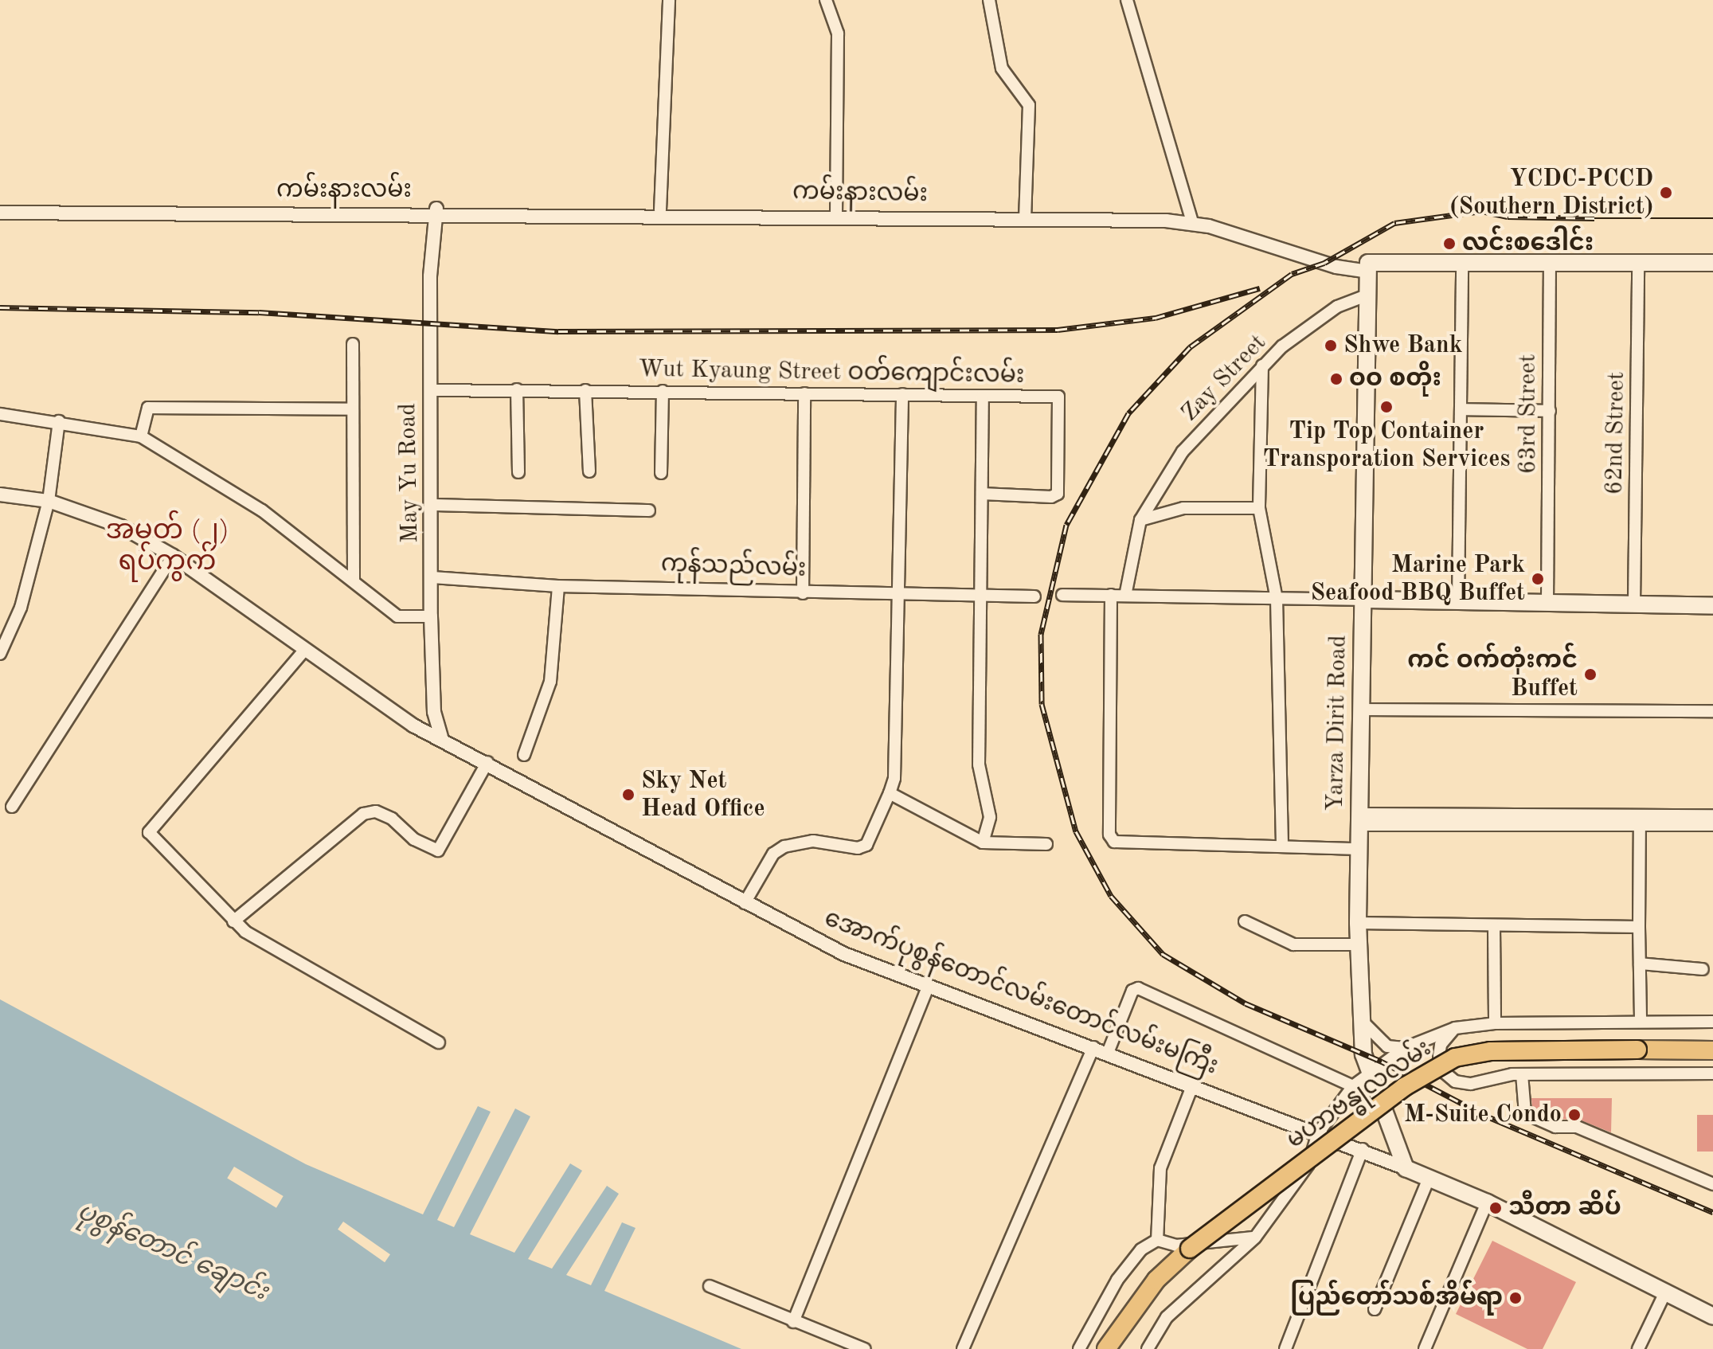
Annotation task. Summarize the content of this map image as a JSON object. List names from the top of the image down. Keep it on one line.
{"streets":{"main road":["ကမ်းနားလမ်း","Yarza Dirit Road","အောက်ပုစွန်တောင်လမ်းတောင်လမ်းမကြီး","မဟာဗန္ဓုလလမ်း"],"street":["Wut Kyaung Street ဝတ်ကျောင်းလမ်း","Zay Street","63rd Street","62nd Street","May Yu Road","ကုန်သည်လမ်း"]},"crossings":[["ကမ်းနားလမ်း","63rd Street"],["ကမ်းနားလမ်း","62nd Street"],["ကမ်းနားလမ်း","May Yu Road"],["ကမ်းနားလမ်း","Yarza Dirit Road"],["Wut Kyaung Street ဝတ်ကျောင်းလမ်း","May Yu Road"],["Zay Street","Yarza Dirit Road"],["May Yu Road","ကုန်သည်လမ်း"],["May Yu Road","အောက်ပုစွန်တောင်လမ်းတောင်လမ်းမကြီး"],["Yarza Dirit Road","အောက်ပုစွန်တောင်လမ်းတောင်လမ်းမကြီး"]],"districts":["အမှတ် (၂) ရပ်ကွက်"],"water":["ပုစွန်တောင် ချောင်း"],"places":["YCDC-PCCD (Southern District)","လင်းစဒေါင်း","Shwe Bank","ဝဝ စတိုး","Tip Top Container Transporation Services","Marine Park Seafood BBQ Buffet","ကင် ဝက်တုံးကင် Buffet","Sky Net Head Office","M-Suite Condo","သီတာ ဆိပ်","ပြည်တော်သစ်အိမ််ရာ"]}
